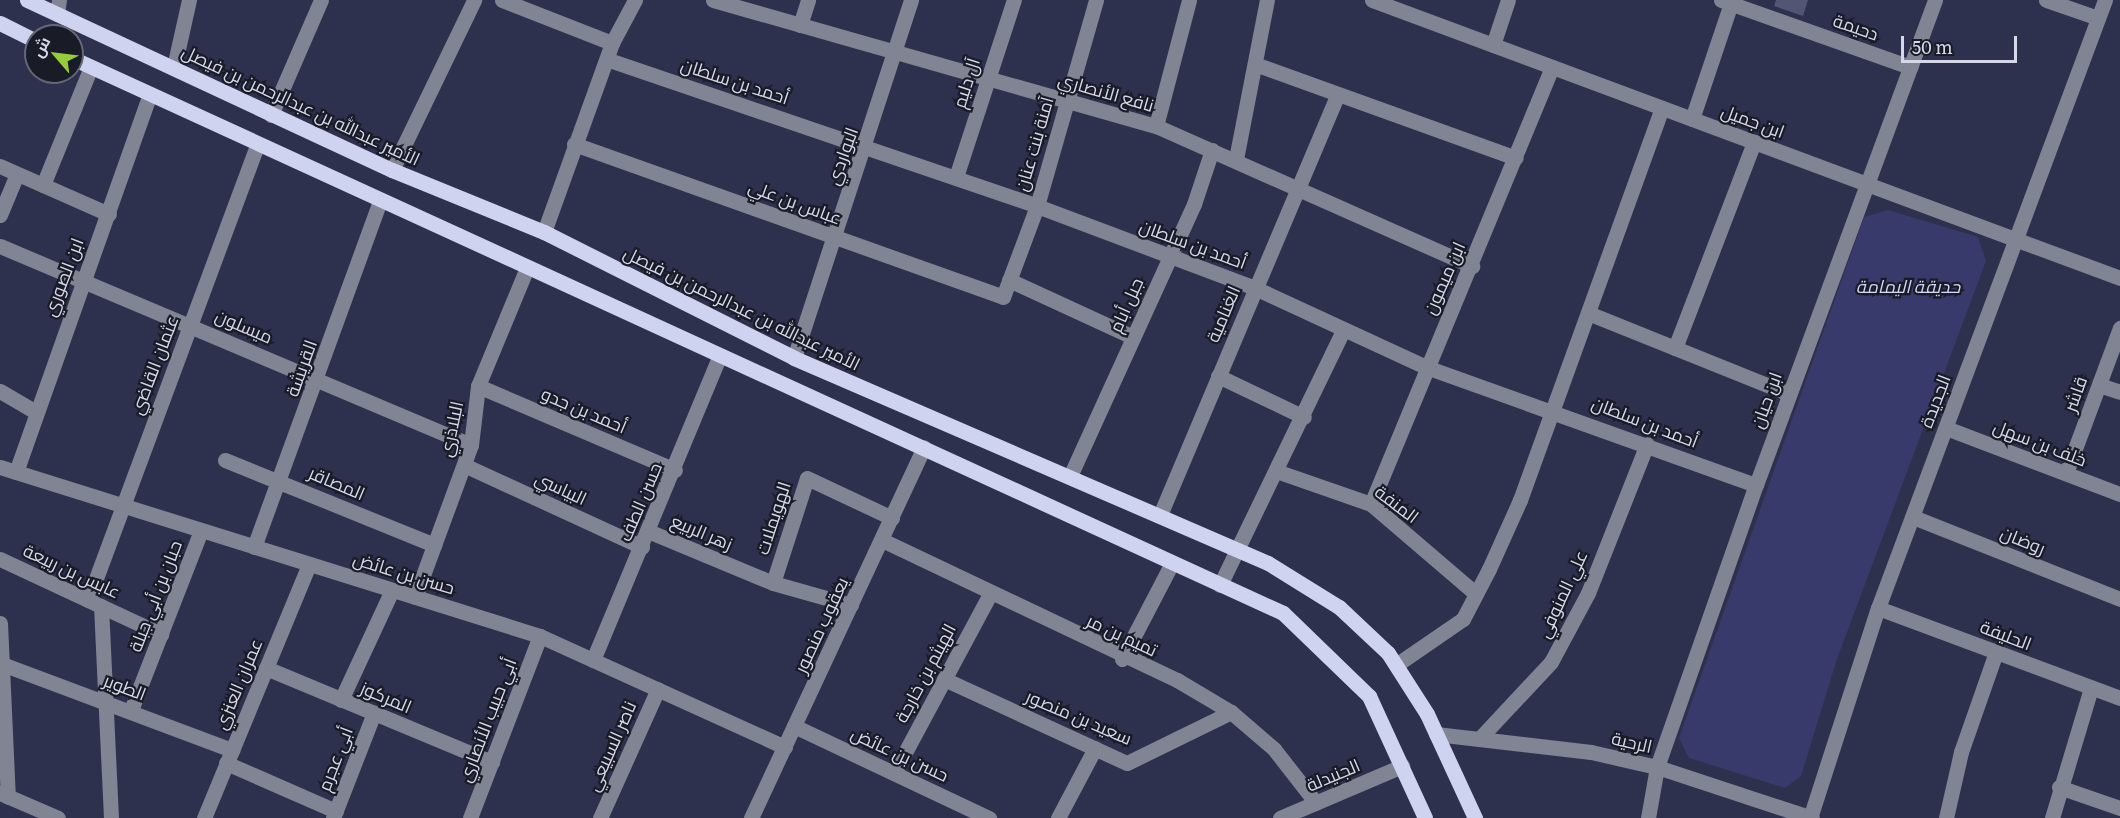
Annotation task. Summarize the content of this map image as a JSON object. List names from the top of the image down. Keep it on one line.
{"streets":{"main road":["الأمير عبدالله بن عبدالرحمن بن فيصل"],"street":["دحيمة","أحمد بن سلطان","آل دليم","نافع الأنصاري","ابن جميل","آمنة بنت عنان","البواردي","عباس بن علي","ابن الصوري","ابن ميمون","جبل أبام","الغنامية","ميسلون","عثمان القاضي","القريشة","قاشر","ابن حيان","الجديدة","أحمد بن جدو","البلاذري","خلف بن سهل","المصاقر","البياسي","حسن الطف","المنفة","الهويملات","زهر الربيع","روضان","عابس بن ربيعة","حسن بن عائض","علي المنوفي","حبان بن أبي جبلة","يعقوب منصور","تميم بن مر","الحليفة","الهيثم بن خارجة","عمران العنزي","الطوير","المركوز","سعيد بن منصور","أبي حبيب الأنصاري","الرحية","ناصر السبيعي","أبي عجرم","الجنيدلة"]},"crossings":[["دحيمة","ابن حيان"],["أحمد بن سلطان","آل دليم"],["أحمد بن سلطان","آمنة بنت عنان"],["أحمد بن سلطان","البواردي"],["أحمد بن سلطان","ابن ميمون"],["أحمد بن سلطان","جبل أبام"],["أحمد بن سلطان","الغنامية"],["أحمد بن سلطان","ابن حيان"],["أحمد بن سلطان","علي المنوفي"],["آل دليم","نافع الأنصاري"],["نافع الأنصاري","آمنة بنت عنان"],["نافع الأنصاري","البواردي"],["نافع الأنصاري","ابن ميمون"],["نافع الأنصاري","جبل أبام"],["نافع الأنصاري","الغنامية"],["الأمير عبدالله بن عبدالرحمن بن فيصل","البواردي"],["الأمير عبدالله بن عبدالرحمن بن فيصل","جبل أبام"],["الأمير عبدالله بن عبدالرحمن بن فيصل","الغنامية"],["الأمير عبدالله بن عبدالرحمن بن فيصل","الرحية"],["ابن جميل","ابن ميمون"],["ابن جميل","ابن حيان"],["ابن جميل","الجديدة"],["آمنة بنت عنان","عباس بن علي"],["البواردي","عباس بن علي"],["ابن الصوري","ميسلون"],["ابن الصوري","حسن بن عائض"],["ابن ميمون","المنفة"],["ميسلون","عثمان القاضي"],["ميسلون","القريشة"],["ميسلون","البلاذري"],["عثمان القاضي","عابس بن ربيعة"],["عثمان القاضي","حسن بن عائض"],["عثمان القاضي","الطوير"],["القريشة","المصاقر"],["القريشة","حسن بن عائض"],["قاشر","خلف بن سهل"],["ابن حيان","الرحية"],["الجديدة","خلف بن سهل"],["الجديدة","روضان"],["الجديدة","الحليفة"],["الجديدة","الرحية"],["أحمد بن جدو","البلاذري"],["أحمد بن جدو","حسن الطف"],["البلاذري","المصاقر"],["البلاذري","البياسي"],["البلاذري","حسن بن عائض"],["البياسي","حسن الطف"],["حسن الطف","زهر الربيع"],["حسن الطف","حسن بن عائض"],["الهويملات","زهر الربيع"],["الهويملات","يعقوب منصور"],["عابس بن ربيعة","حبان بن أبي جبلة"],["حسن بن عائض","حبان بن أبي جبلة"],["حسن بن عائض","يعقوب منصور"],["حسن بن عائض","الهيثم بن خارجة"],["حسن بن عائض","عمران العنزي"],["حسن بن عائض","أبي حبيب الأنصاري"],["حسن بن عائض","ناصر السبيعي"],["علي المنوفي","الرحية"],["حبان بن أبي جبلة","الطوير"],["يعقوب منصور","تميم بن مر"],["تميم بن مر","الهيثم بن خارجة"],["تميم بن مر","سعيد بن منصور"],["تميم بن مر","الجنيدلة"],["الهيثم بن خارجة","سعيد بن منصور"],["عمران العنزي","الطوير"],["عمران العنزي","المركوز"],["الطوير","أبي عجرم"],["المركوز","أبي حبيب الأنصاري"],["المركوز","أبي عجرم"]],"parks":["حديقة اليمامة"],"scale_bar":"50 m","north":"top left"}
